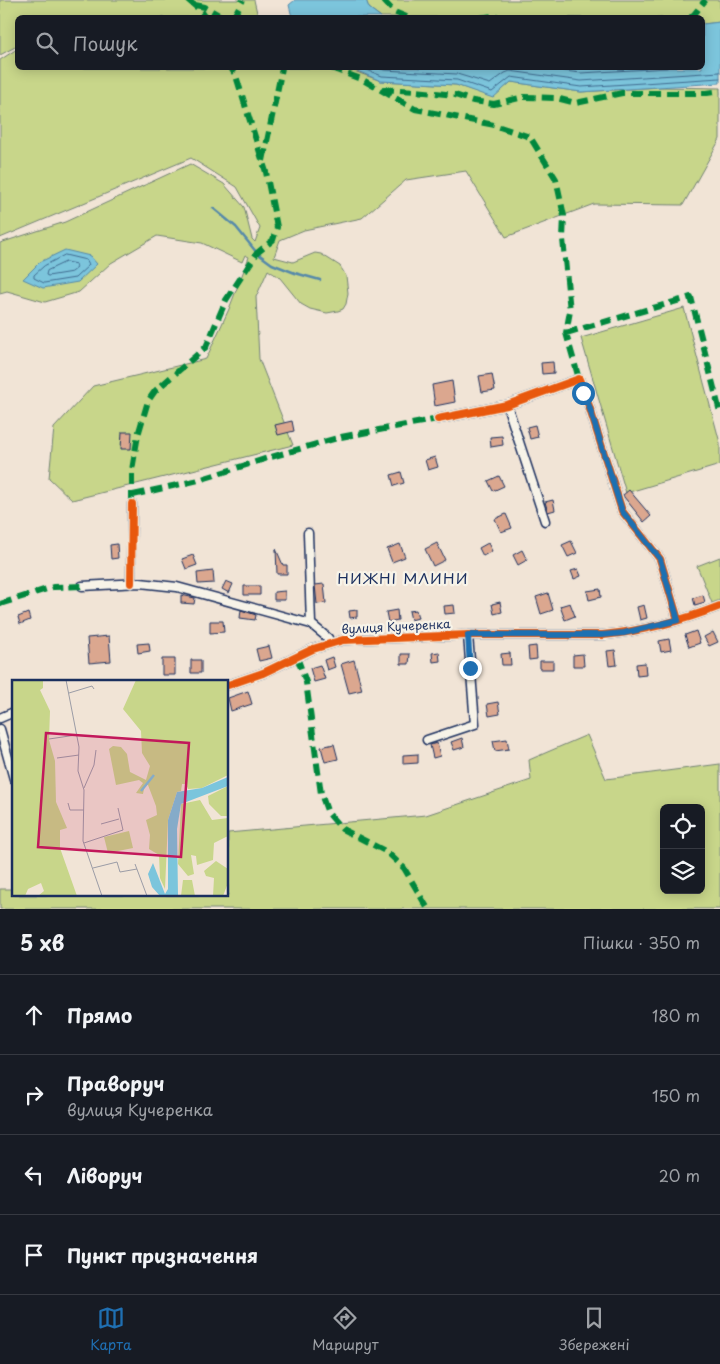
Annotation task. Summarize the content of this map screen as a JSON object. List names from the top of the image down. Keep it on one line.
{"streets":{"street":["вулиця Кучеренка"]},"districts":["НИЖНІ МЛИНИ"],"page":{"search":"Пошук","heading":["5 хв","Пішки · 350 m"],"list":[["Прямо","180 m"],["Праворуч","вулиця Кучеренка","150 m"],["Ліворуч","20 m"],"Пункт призначення"],"nav":["Карта","Маршрут","Збережені"]}}
